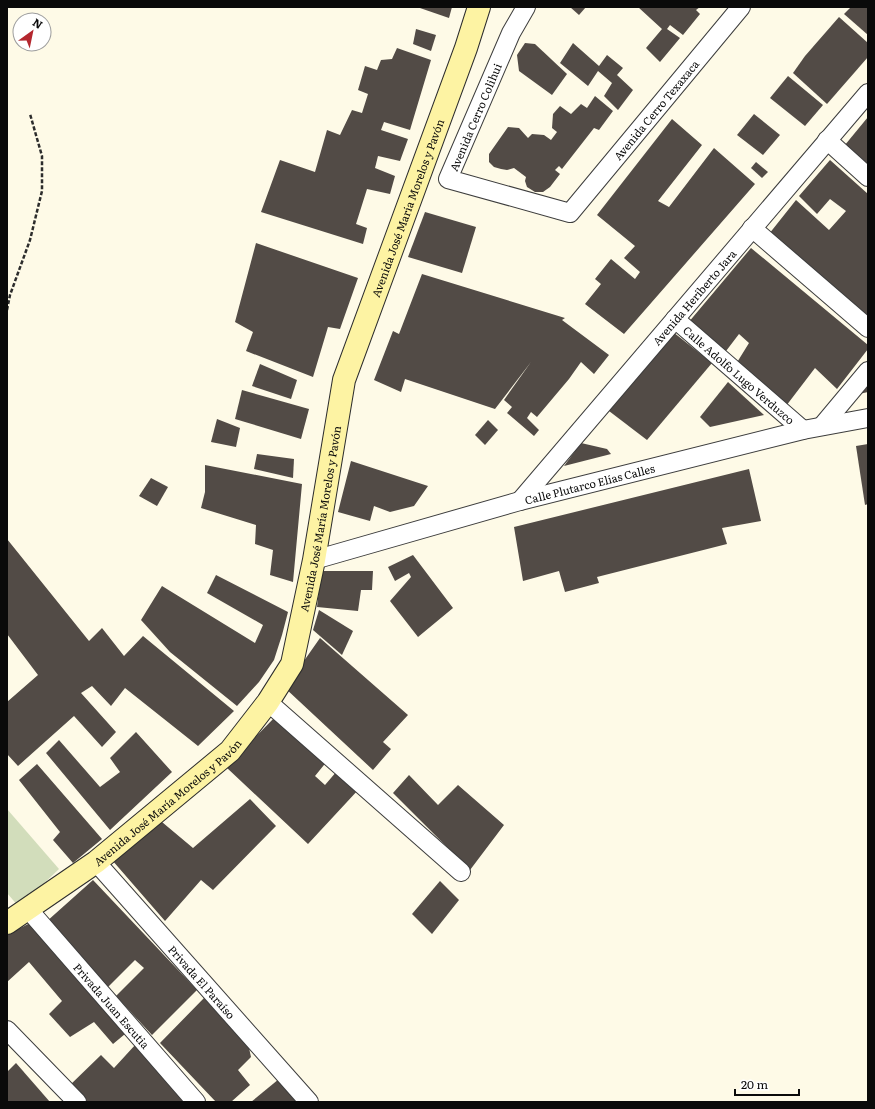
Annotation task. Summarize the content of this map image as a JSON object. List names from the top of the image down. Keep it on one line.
{"streets":{"main road":["Avenida José María Morelos y Pavón"],"street":["Avenida Cerro Texaxaca","Avenida Cerro Colihui","Avenida Heriberto Jara","Calle Adolfo Lugo Verduzco","Calle Plutarco Elías Calles","Privada El Paraíso","Privada Juan Escutia"]},"crossings":[["Avenida Cerro Texaxaca","Avenida Cerro Colihui"],["Avenida José María Morelos y Pavón","Calle Plutarco Elías Calles"],["Avenida José María Morelos y Pavón","Privada El Paraíso"],["Avenida José María Morelos y Pavón","Privada Juan Escutia"],["Avenida Heriberto Jara","Calle Adolfo Lugo Verduzco"],["Avenida Heriberto Jara","Calle Plutarco Elías Calles"],["Calle Adolfo Lugo Verduzco","Calle Plutarco Elías Calles"]],"scale_bar":"20 m","north":"top right"}
